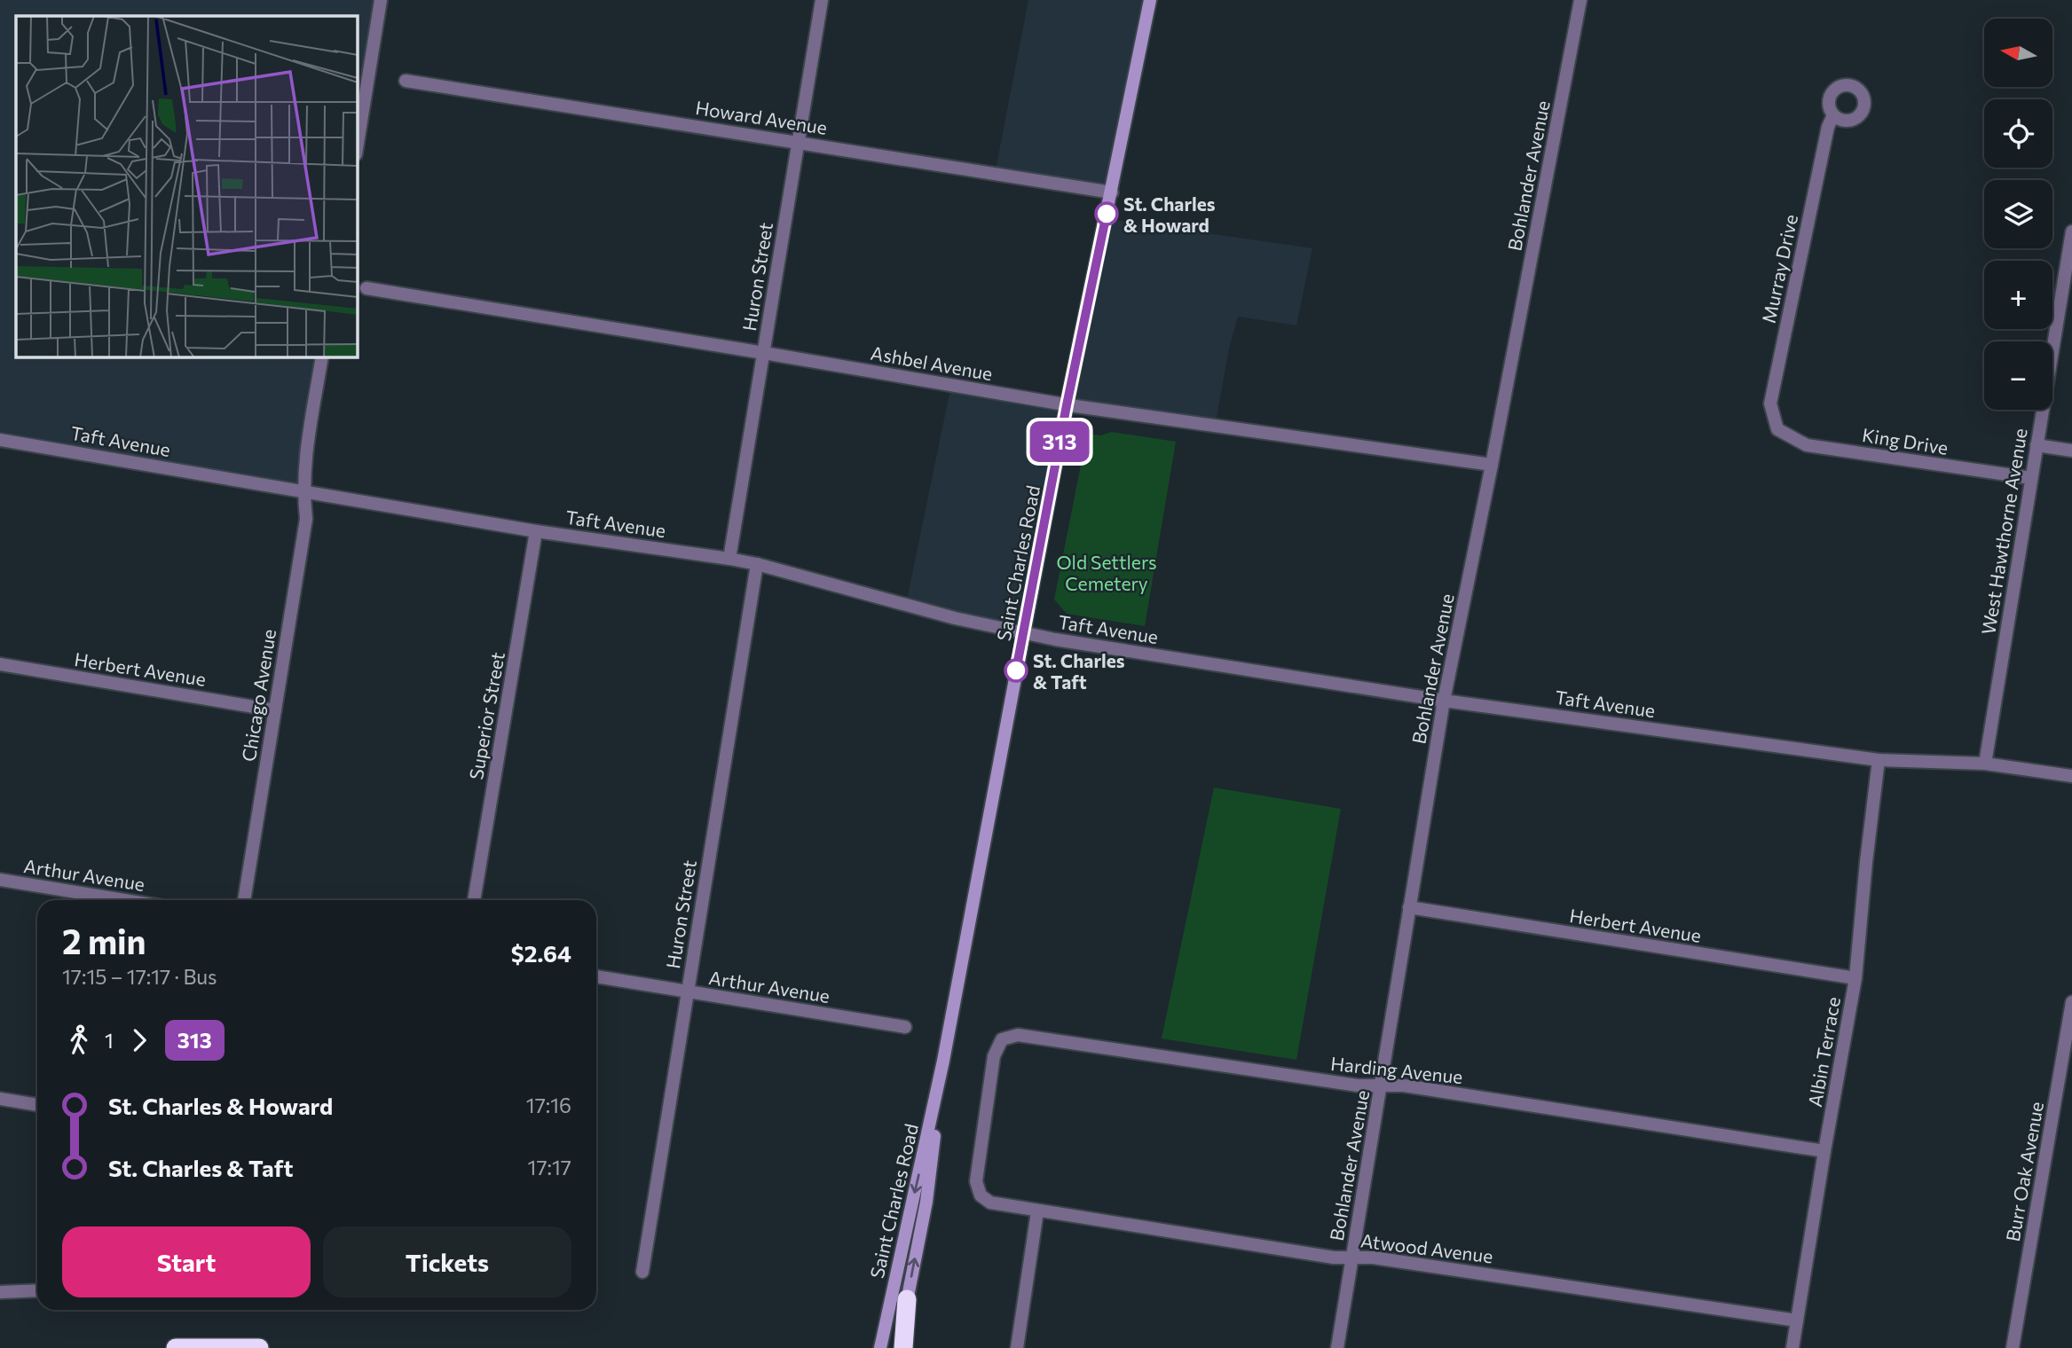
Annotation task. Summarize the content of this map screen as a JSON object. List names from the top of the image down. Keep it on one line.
{"streets":{"main road":["Saint Charles Road"],"street":["Howard Avenue","Bohlander Avenue","Murray Drive","Huron Street","Ashbel Avenue","Taft Avenue","King Drive","West Hawthorne Avenue","Herbert Avenue","Chicago Avenue","Superior Street","Arthur Avenue","Albin Terrace","Harding Avenue","Burr Oak Avenue","Atwood Avenue"]},"crossings":[["Howard Avenue","Huron Street"],["Howard Avenue","Saint Charles Road"],["Bohlander Avenue","Ashbel Avenue"],["Bohlander Avenue","Taft Avenue"],["Bohlander Avenue","Herbert Avenue"],["Bohlander Avenue","Harding Avenue"],["Bohlander Avenue","Atwood Avenue"],["Murray Drive","King Drive"],["Huron Street","Ashbel Avenue"],["Huron Street","Taft Avenue"],["Huron Street","Arthur Avenue"],["Ashbel Avenue","Saint Charles Road"],["Taft Avenue","West Hawthorne Avenue"],["Taft Avenue","Saint Charles Road"],["Taft Avenue","Chicago Avenue"],["Taft Avenue","Superior Street"],["Taft Avenue","Albin Terrace"],["King Drive","West Hawthorne Avenue"],["Herbert Avenue","Chicago Avenue"],["Herbert Avenue","Albin Terrace"],["Albin Terrace","Harding Avenue"],["Albin Terrace","Atwood Avenue"],["Harding Avenue","Atwood Avenue"]],"parks":["Old Settlers Cemetery"],"places":["St. Charles & Howard","St. Charles & Taft"],"lines":["bus line 313"],"north":"left","page":{"on_map":"313","map_buttons":["+","−"],"heading":["2 min","17:15 – 17:17 · Bus","$2.64"],"legs":["1","313"],"list":[{"name":"St. Charles & Howard","value":"17:16"},{"name":"St. Charles & Taft","value":"17:17"}],"buttons":["Start","Tickets"]}}
